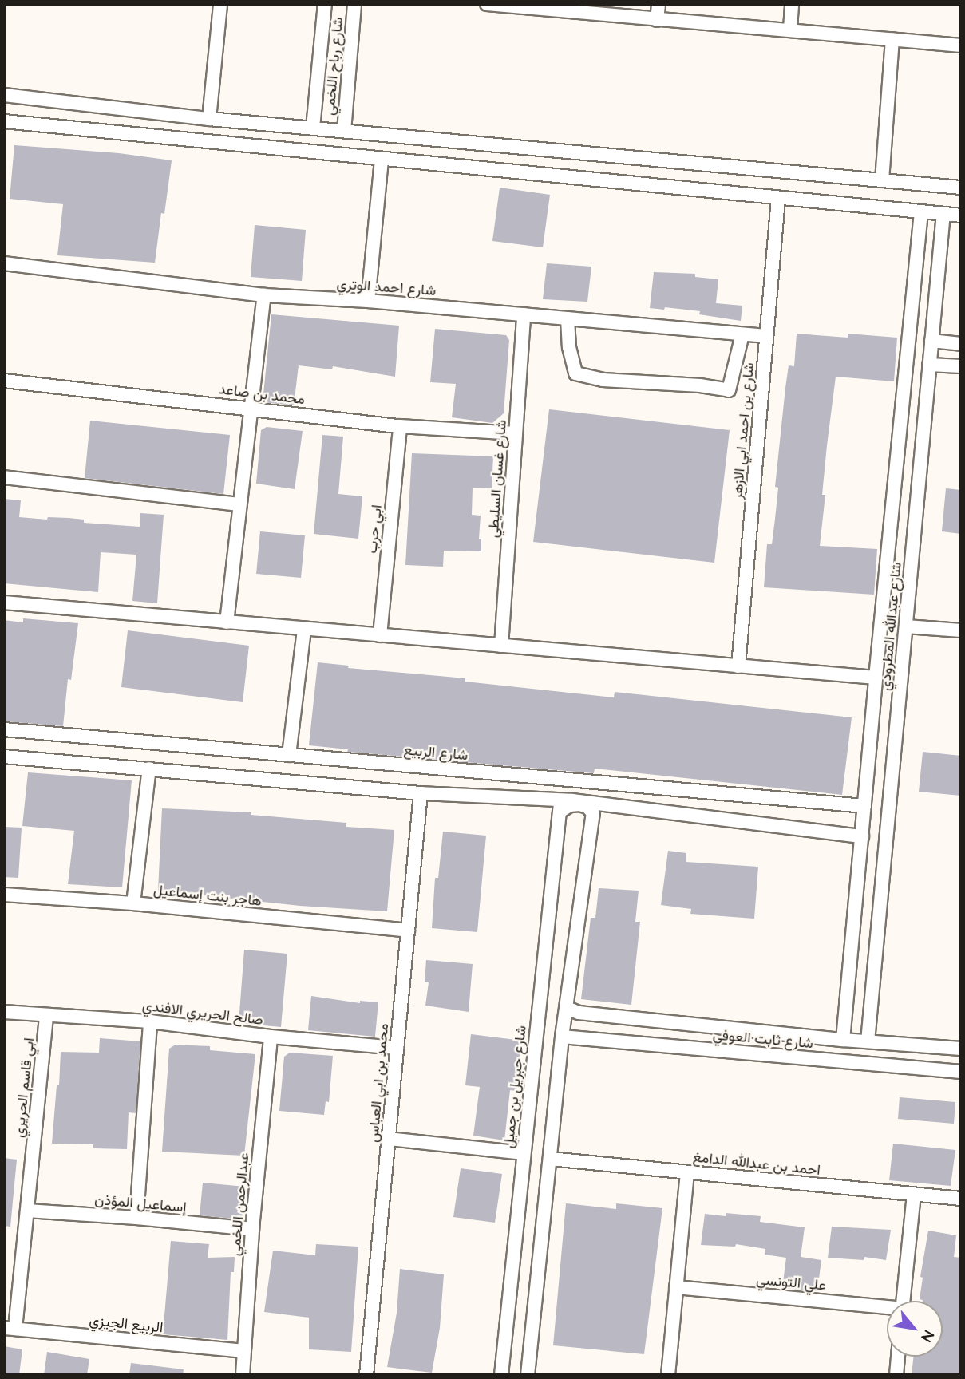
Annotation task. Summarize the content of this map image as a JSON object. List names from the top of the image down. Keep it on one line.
{"streets":{"street":["شارع رباح اللخمي","شارع احمد الوتري","محمد بن صاعد","شارع بن احمد ابي الازهر","شارع غسان السليطي","ابي حرب","شارع عبدالله المطرودي","شارع الربيع","هاجر بنت إسماعيل","صالح الحريري الافندي","شارع ثابت العوفي","محمد بن ابي العباس","شارع جبريل بن جميل","ابي قاسم الحريري","احمد بن عبدالله الدامغ","إسماعيل المؤذن","عبدالرحمن اللخمي","علي التونسي","الربيع الجيزي"]},"crossings":[["شارع احمد الوتري","شارع بن احمد ابي الازهر"],["شارع احمد الوتري","شارع غسان السليطي"],["محمد بن صاعد","شارع غسان السليطي"],["محمد بن صاعد","ابي حرب"],["شارع عبدالله المطرودي","شارع الربيع"],["شارع عبدالله المطرودي","شارع ثابت العوفي"],["هاجر بنت إسماعيل","محمد بن ابي العباس"],["صالح الحريري الافندي","محمد بن ابي العباس"],["صالح الحريري الافندي","ابي قاسم الحريري"],["صالح الحريري الافندي","عبدالرحمن اللخمي"],["ابي قاسم الحريري","إسماعيل المؤذن"],["ابي قاسم الحريري","الربيع الجيزي"],["إسماعيل المؤذن","عبدالرحمن اللخمي"],["عبدالرحمن اللخمي","الربيع الجيزي"]],"north":"bottom right"}
